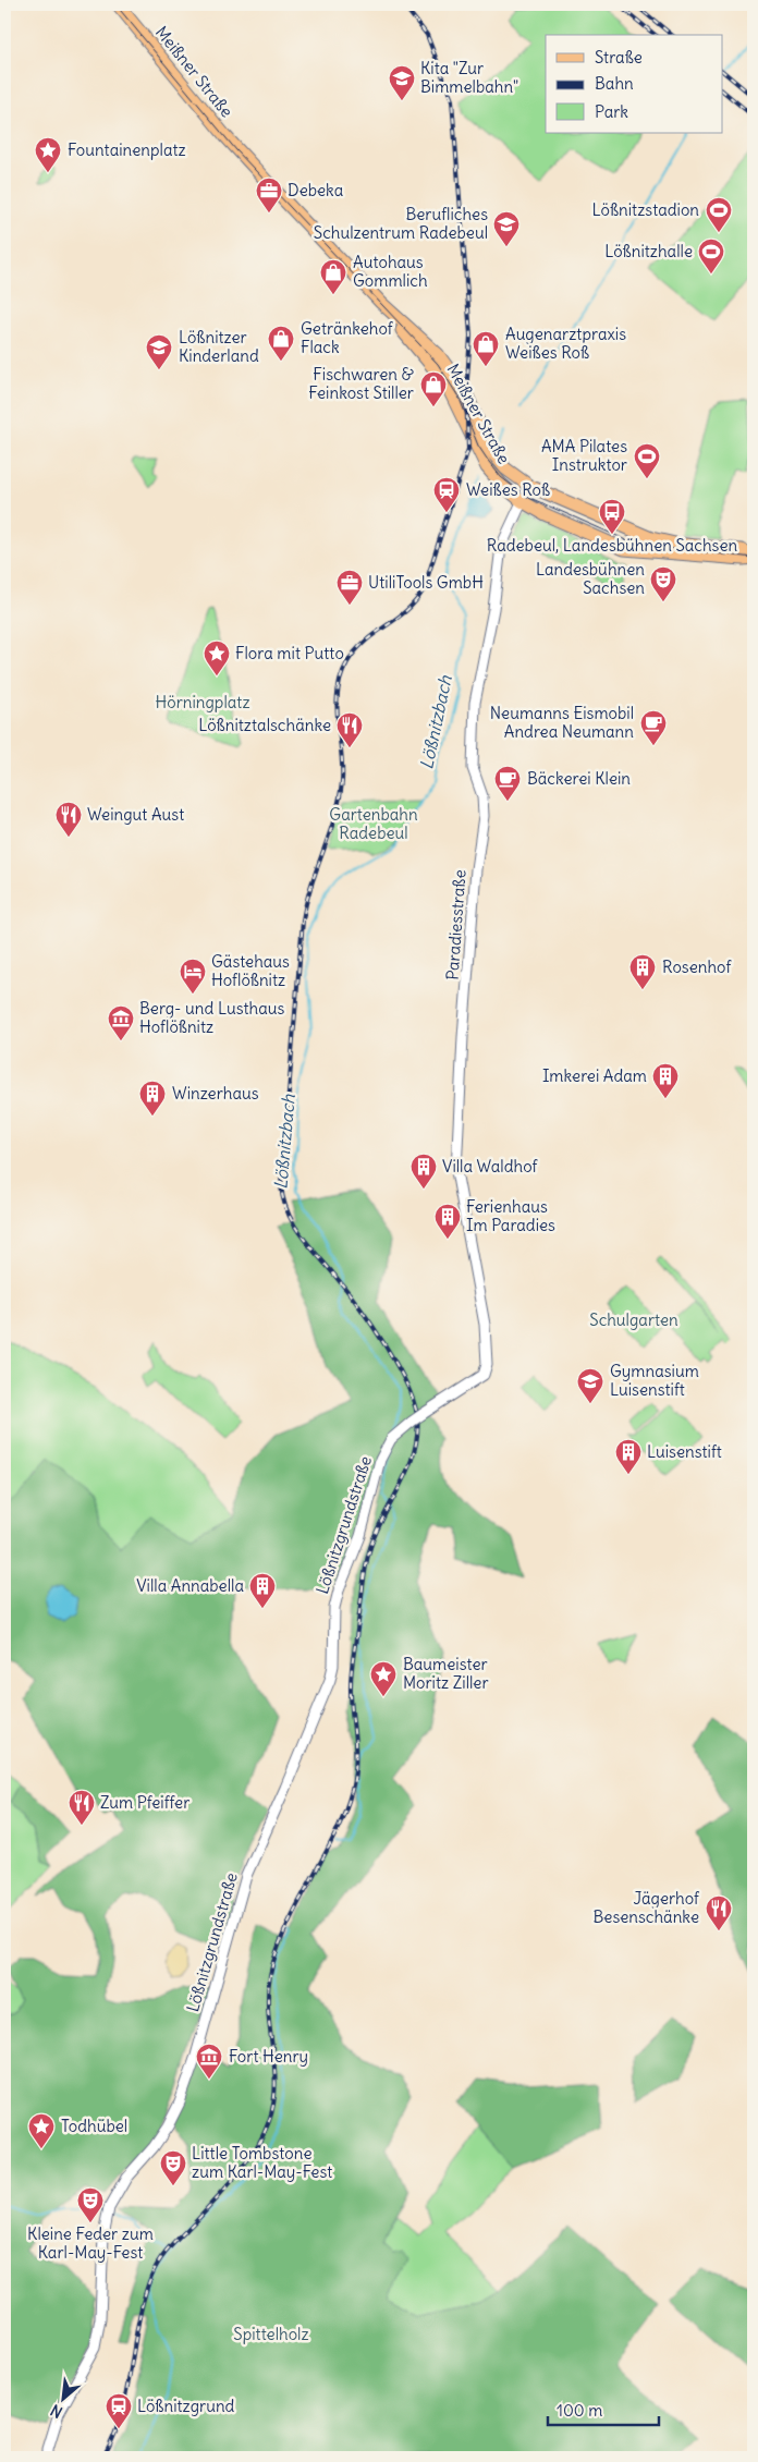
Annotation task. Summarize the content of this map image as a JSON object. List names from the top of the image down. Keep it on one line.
{"streets":{"main road":["Meißner Straße"],"street":["Paradiesstraße","Lößnitzgrundstraße"]},"crossings":[["Meißner Straße","Paradiesstraße"],["Paradiesstraße","Lößnitzgrundstraße"]],"water":["Lößnitzbach"],"parks":["Hörningplatz","Gartenbahn Radebeul","Schulgarten","Spittelholz"],"places":{"school or university":["Kita \"Zur Bimmelbahn\"","Berufliches Schulzentrum Radebeul","Lößnitzer Kinderland","Gymnasium Luisenstift"],"place":["Fountainenplatz","Flora mit Putto","Baumeister Moritz Ziller","Todhübel"],"office":["Debeka","UtiliTools GmbH"],"sports":["Lößnitzstadion","Lößnitzhalle","AMA Pilates Instruktor"],"shop":["Autohaus Gommlich","Getränkehof Flack","Augenarztpraxis Weißes Roß","Fischwaren & Feinkost Stiller"],"station":["Weißes Roß","Lößnitzgrund"],"bus stop":["Radebeul, Landesbühnen Sachsen"],"theatre":["Landesbühnen Sachsen","Little Tombstone zum Karl-May-Fest","Kleine Feder zum Karl-May-Fest"],"cafe":["Neumanns Eismobil Andrea Neumann","Bäckerei Klein"],"restaurant":["Lößnitztalschänke","Weingut Aust","Zum Pfeiffer","Jägerhof Besenschänke"],"building":["Rosenhof","Imkerei Adam","Winzerhaus","Villa Waldhof","Ferienhaus Im Paradies","Luisenstift","Villa Annabella"],"hotel":["Gästehaus Hoflößnitz"],"museum":["Berg- und Lusthaus Hoflößnitz","Fort Henry"]},"legend":["Straße","Bahn","Park"],"scale_bar":"100 m","north":"bottom left"}
